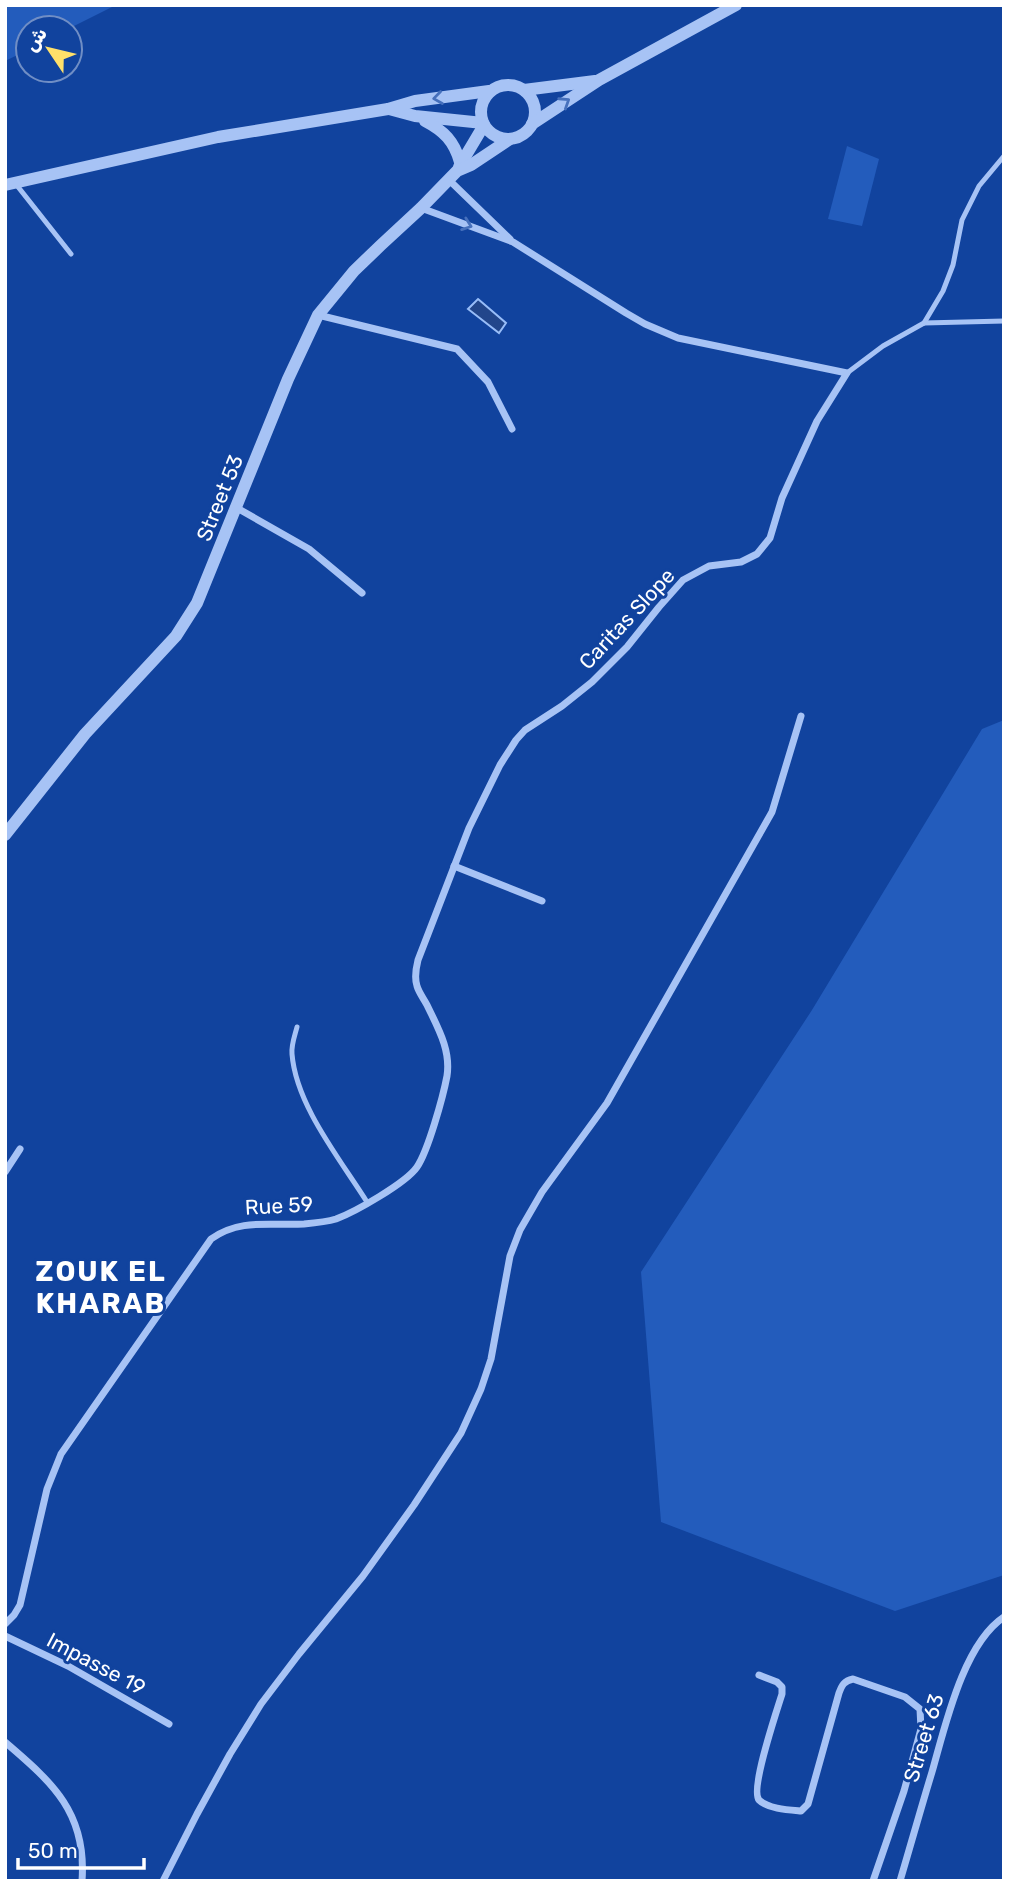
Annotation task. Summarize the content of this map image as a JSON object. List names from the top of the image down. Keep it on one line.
{"streets":{"street":["Street 53","Caritas Slope","Rue 59","Impasse 19","Street 63"]},"crossings":[["Caritas Slope","Rue 59"]],"districts":["ZOUK EL KHARAB"],"scale_bar":"50 m","north":"top left"}
